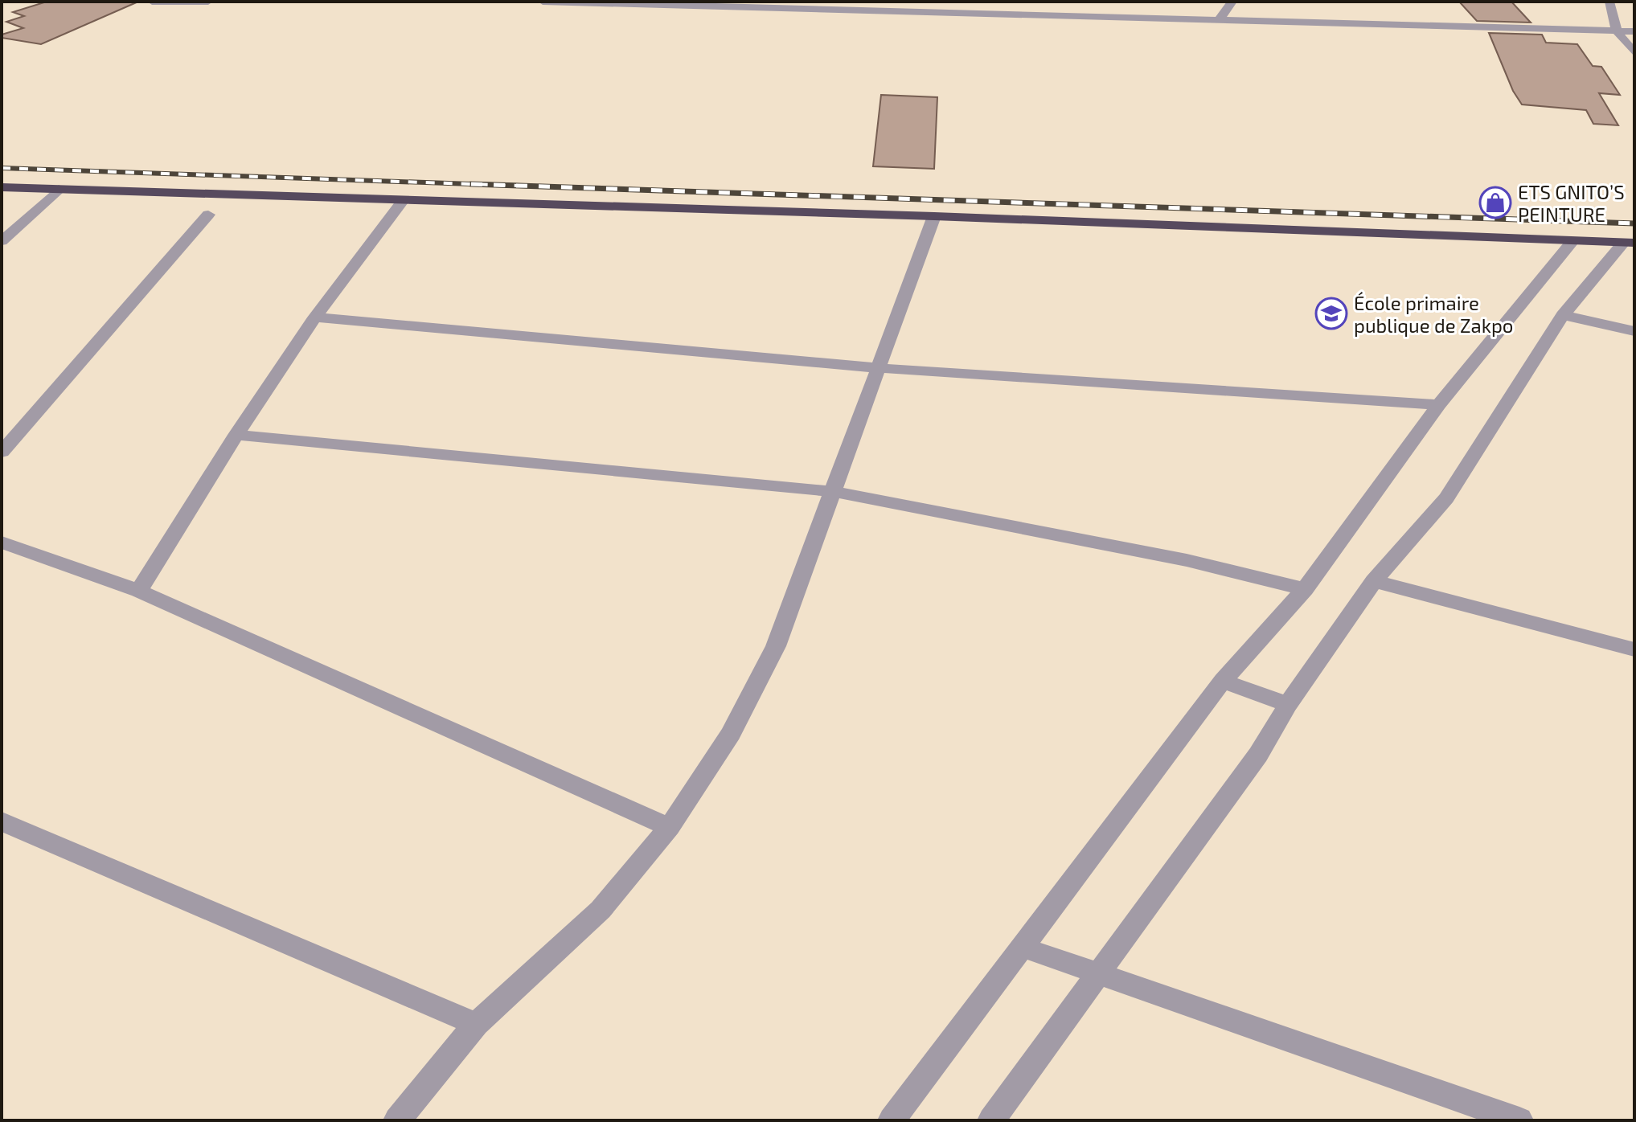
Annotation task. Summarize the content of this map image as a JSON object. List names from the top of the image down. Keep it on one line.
{"places":{"shop":["ETS GNITO’S PEINTURE"],"school or university":["École primaire publique de Zakpo"]}}
